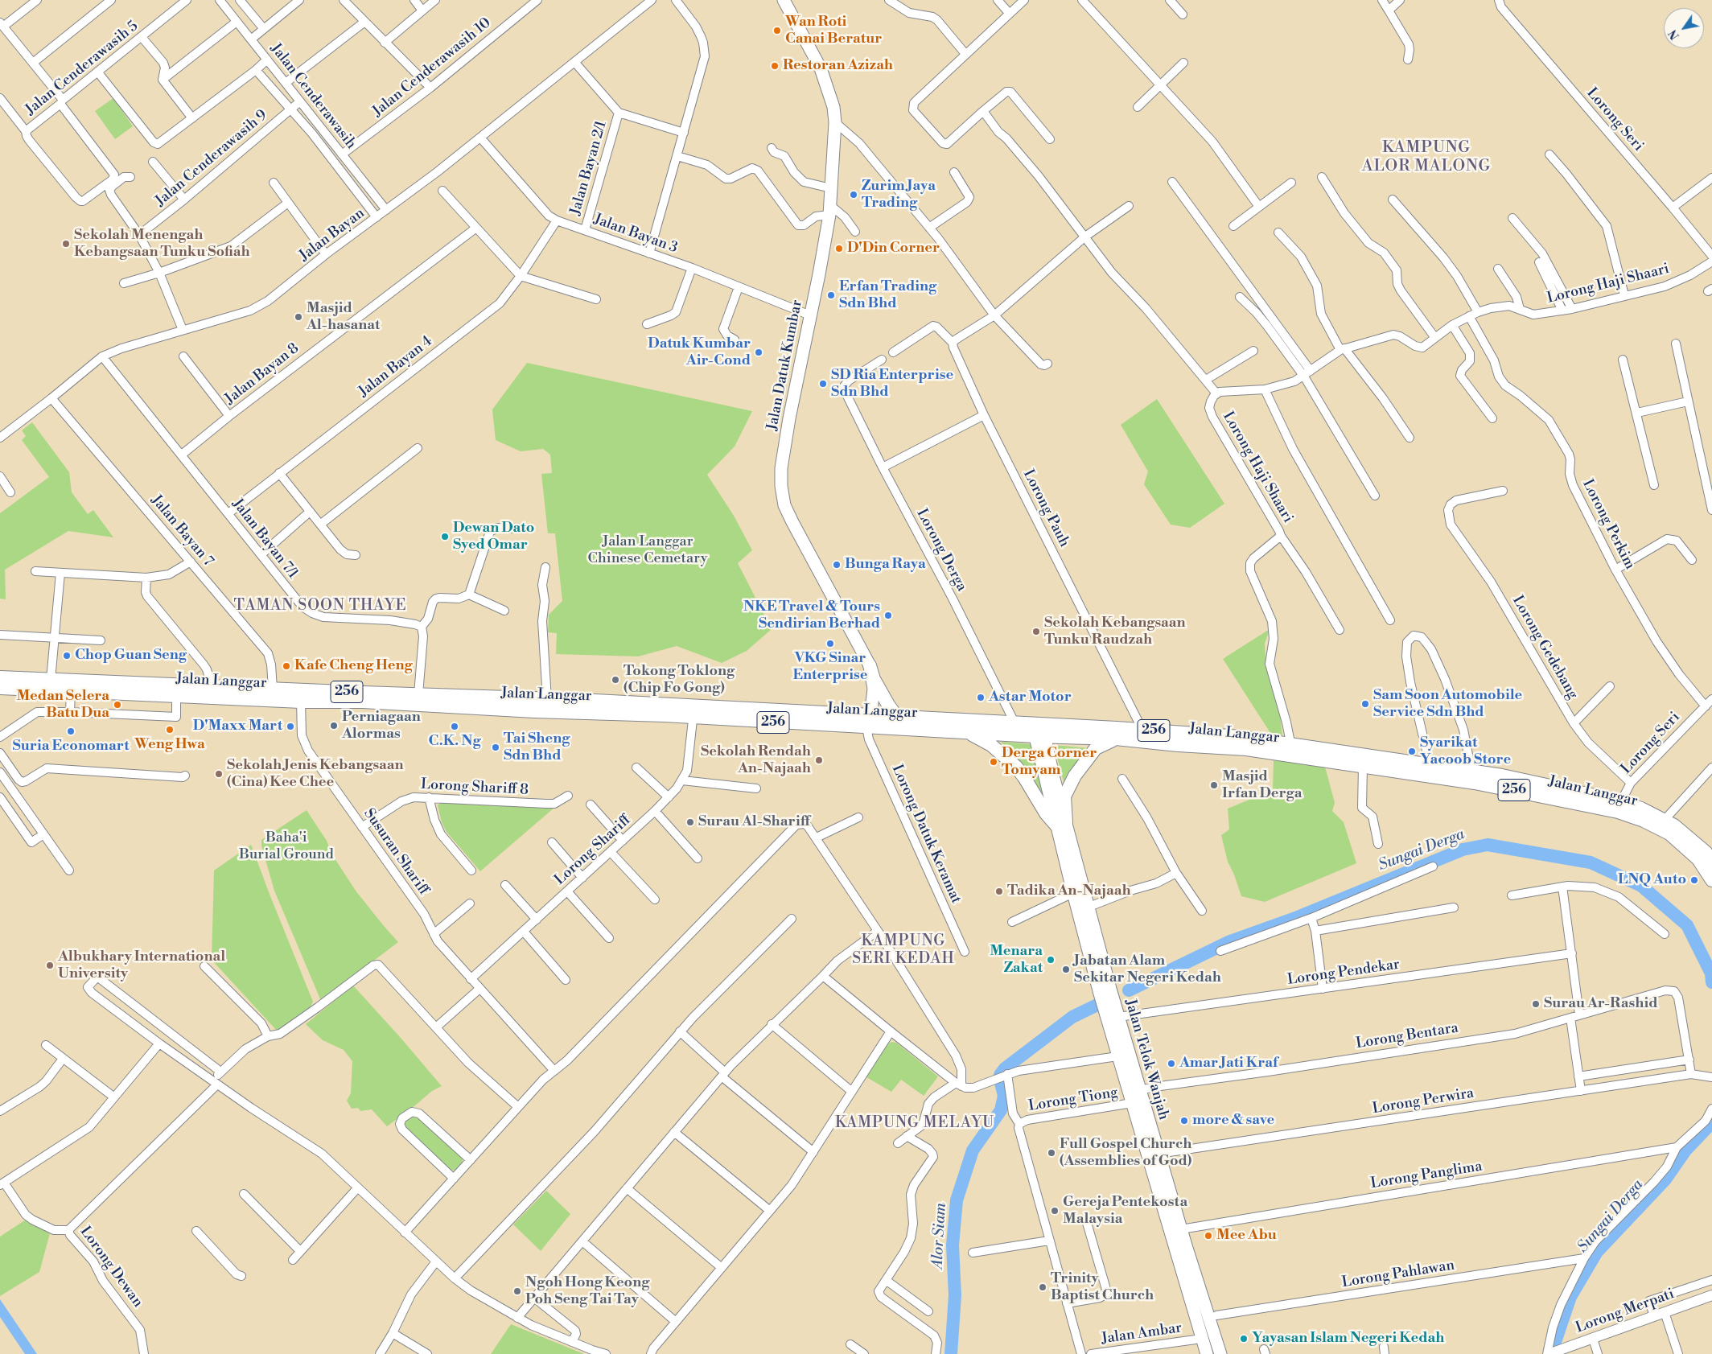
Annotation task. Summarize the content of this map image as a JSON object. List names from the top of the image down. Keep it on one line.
{"streets":{"main road":["Jalan Datuk Kumbar","Jalan Langgar","256","Jalan Telok Wanjah"],"street":["Jalan Cenderawasih 10","Jalan Cenderawasih 5","Jalan Cenderawasih","Lorong Seri","Jalan Cenderawasih 9","Jalan Bayan 2/1","Jalan Bayan 3","Jalan Bayan","Lorong Haji Shaari","Jalan Bayan 4","Jalan Bayan 8","Lorong Pauh","Lorong Perkim","Jalan Bayan 7","Jalan Bayan 7/1","Lorong Derga","Lorong Gedebang","Lorong Shariff 8","Lorong Datuk Keramat","Lorong Shariff","Susuran Shariff","Lorong Pendekar","Lorong Bentara","Lorong Tiong","Lorong Perwira","Lorong Panglima","Lorong Dewan","Lorong Pahlawan","Lorong Merpati","Jalan Ambar"]},"crossings":[["Jalan Cenderawasih 10","Jalan Cenderawasih"],["Jalan Cenderawasih","Jalan Cenderawasih 9"],["Jalan Cenderawasih","Jalan Bayan"],["Lorong Seri","Lorong Perkim"],["Lorong Seri","Lorong Gedebang"],["Lorong Seri","Jalan Langgar"],["Jalan Bayan 2/1","Jalan Bayan 3"],["Jalan Bayan 3","Jalan Bayan"],["Jalan Bayan 3","Jalan Datuk Kumbar"],["Jalan Bayan 3","Jalan Bayan 4"],["Jalan Bayan","Jalan Bayan 7"],["Jalan Bayan","Jalan Bayan 7/1"],["Lorong Haji Shaari","Lorong Perkim"],["Jalan Datuk Kumbar","Jalan Langgar"],["Jalan Datuk Kumbar","Lorong Datuk Keramat"],["Jalan Bayan 4","Jalan Bayan 7/1"],["Jalan Bayan 8","Jalan Bayan 7/1"],["Lorong Pauh","Jalan Langgar"],["Jalan Bayan 7","Jalan Langgar"],["Lorong Derga","Jalan Langgar"],["Jalan Langgar","Lorong Datuk Keramat"],["Jalan Langgar","Lorong Shariff"],["Jalan Langgar","Susuran Shariff"],["Jalan Langgar","Jalan Telok Wanjah"],["Lorong Shariff 8","Susuran Shariff"],["Lorong Shariff","Susuran Shariff"],["Lorong Pendekar","Jalan Telok Wanjah"],["Lorong Bentara","Jalan Telok Wanjah"],["Jalan Telok Wanjah","Lorong Tiong"],["Jalan Telok Wanjah","Lorong Perwira"],["Jalan Telok Wanjah","Lorong Panglima"]],"districts":["KAMPUNG ALOR MALONG","TAMAN SOON THAYE","KAMPUNG SERI KEDAH","KAMPUNG MELAYU"],"water":["Sungai Derga","Alor Siam"],"parks":["Jalan Langgar Chinese Cemetary","Baha'i Burial Ground"],"places":["Wan Roti Canai Beratur","Restoran Azizah","Zurim Jaya Trading","Sekolah Menengah Kebangsaan Tunku Sofiah","D'Din Corner","Erfan Trading Sdn Bhd","Masjid Al-hasanat","Datuk Kumbar Air-Cond","SD Ria Enterprise Sdn Bhd","Dewan Dato Syed Omar","Bunga Raya","NKE Travel & Tours Sendirian Berhad","Sekolah Kebangsaan Tunku Raudzah","VKG Sinar Enterprise","Chop Guan Seng","Kafe Cheng Heng","Tokong Toklong (Chip Fo Gong)","Astar Motor","Sam Soon Automobile Service Sdn Bhd","Medan Selera Batu Dua","Perniagaan Alormas","D'Maxx Mart","C.K. Ng","Weng Hwa","Suria Economart","Tai Sheng Sdn Bhd","Syarikat Yacoob Store","Sekolah Rendah An-Najaah","Derga Corner Tomyam","Sekolah Jenis Kebangsaan (Cina) Kee Chee","Masjid Irfan Derga","Surau Al-Shariff","LNQ Auto","Tadika An-Najaah","Menara Zakat","Albukhary International University","Jabatan Alam Sekitar Negeri Kedah","Surau Ar-Rashid","Amar Jati Kraf","more & save","Full Gospel Church (Assemblies of God)","Gereja Pentekosta Malaysia","Mee Abu","Trinity Baptist Church","Ngoh Hong Keong Poh Seng Tai Tay","Yayasan Islam Negeri Kedah"],"north":"bottom left"}
